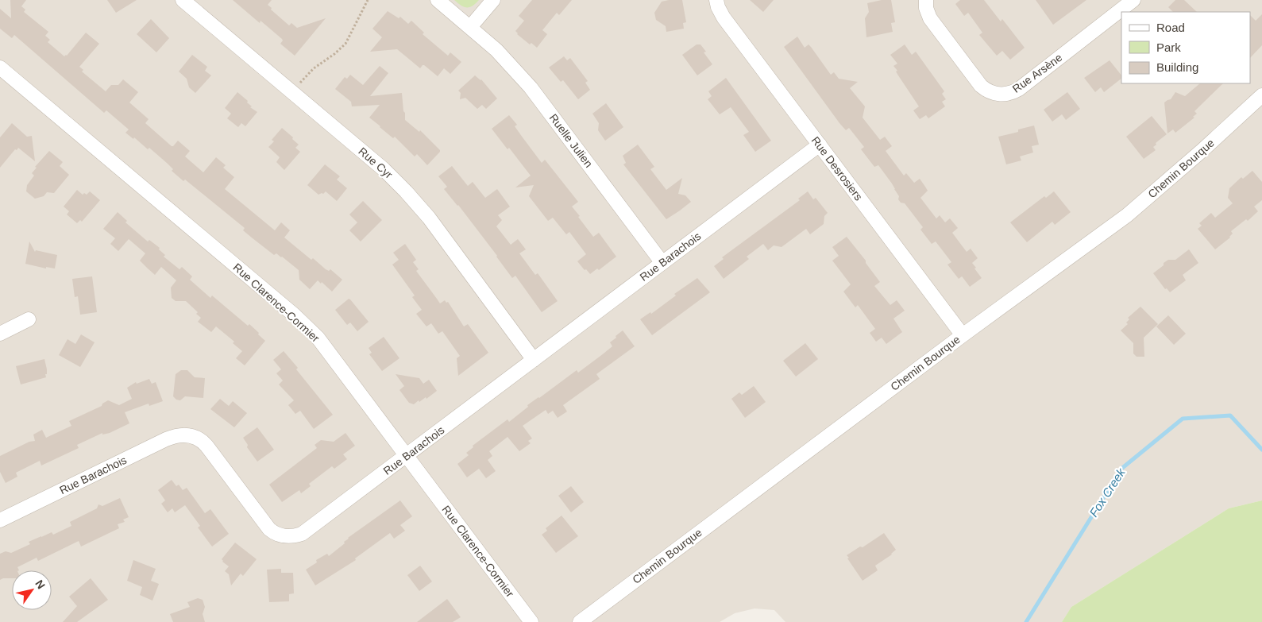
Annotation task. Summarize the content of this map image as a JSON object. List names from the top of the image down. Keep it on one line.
{"streets":{"street":["Rue Arsène","Ruelle Julien","Rue Cyr","Rue Desrosiers","Chemin Bourque","Rue Barachois","Rue Clarence-Cormier"]},"crossings":[["Ruelle Julien","Rue Barachois"],["Rue Cyr","Rue Barachois"],["Rue Desrosiers","Chemin Bourque"],["Rue Desrosiers","Rue Barachois"],["Rue Barachois","Rue Clarence-Cormier"]],"water":["Fox Creek"],"legend":["Road","Park","Building"],"north":"top right"}
